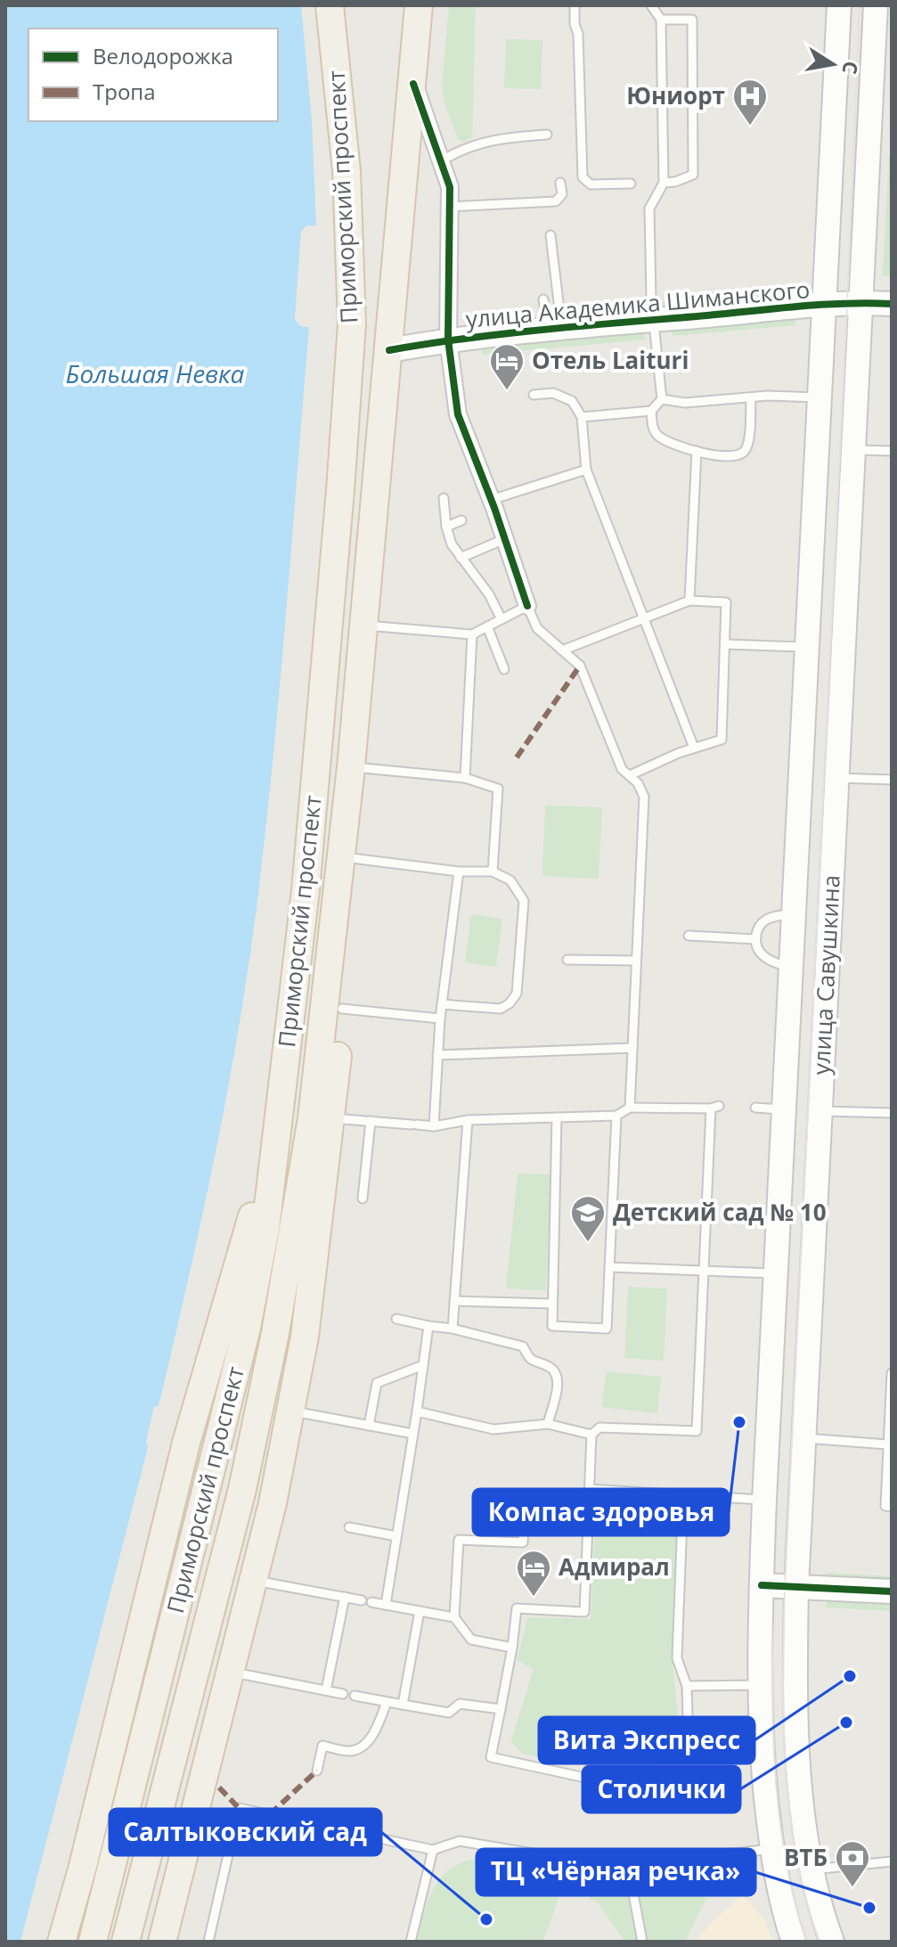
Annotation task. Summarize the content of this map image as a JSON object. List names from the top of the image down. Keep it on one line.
{"streets":{"main road":["Приморский проспект","улица Академика Шиманского","улица Савушкина"]},"crossings":[["Приморский проспект","улица Академика Шиманского"],["улица Академика Шиманского","улица Савушкина"]],"water":["Большая Невка"],"places":{"hospital":["Юниорт"],"hotel":["Отель Laituri","Адмирал"],"school or university":["Детский сад № 10"],"other":["Компас здоровья","Вита Экспресс","Столички","ТЦ «Чёрная речка»","Салтыковский сад"],"bank":["ВТБ"]},"legend":["Велодорожка","Тропа"],"north":"right"}
